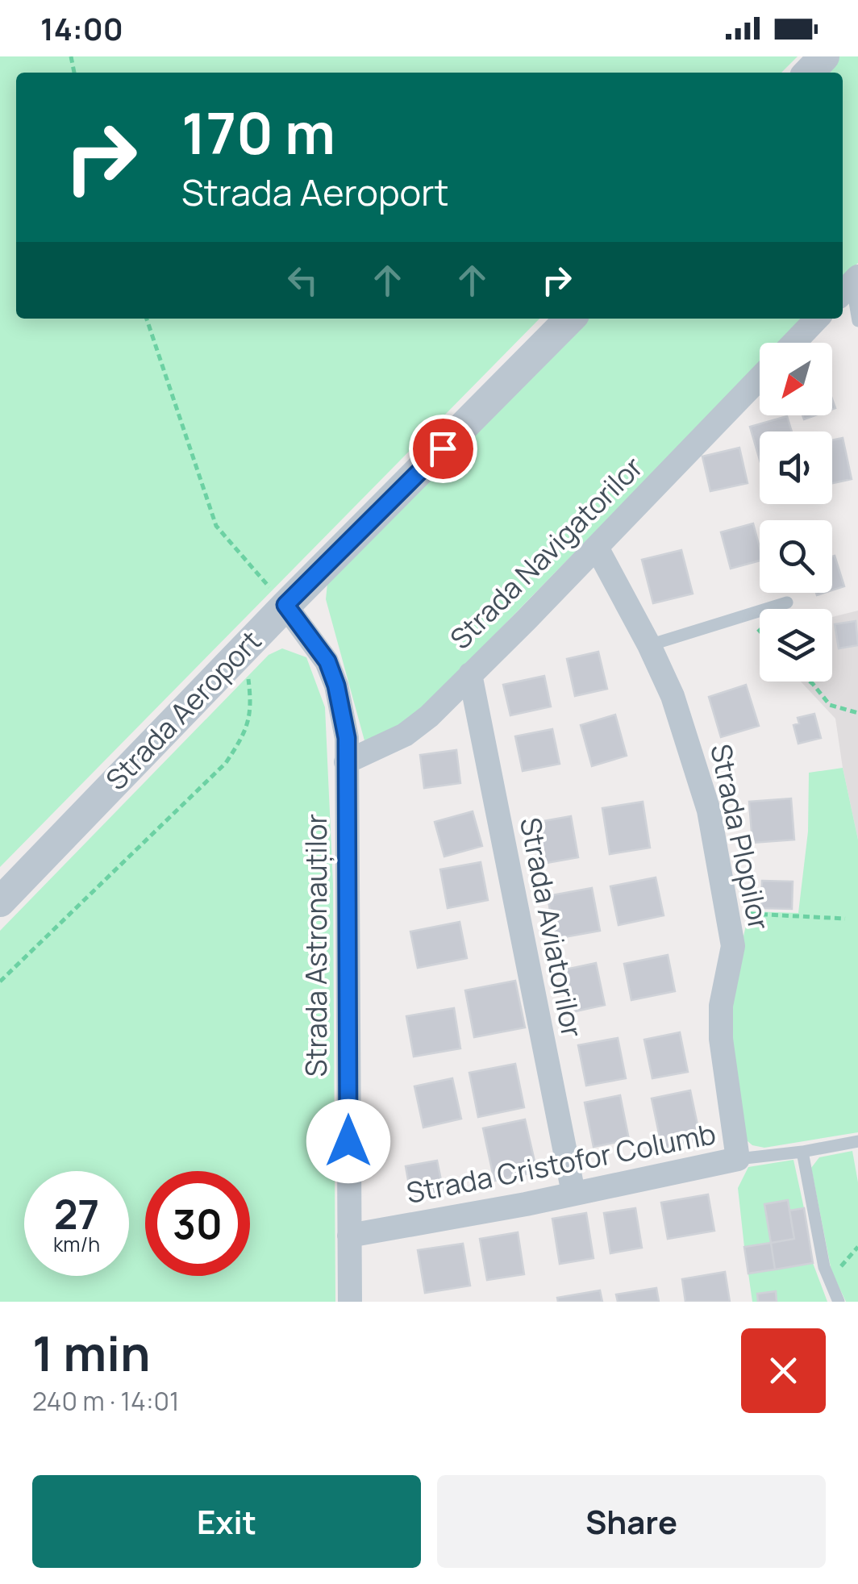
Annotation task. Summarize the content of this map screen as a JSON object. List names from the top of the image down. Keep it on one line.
{"streets":{"street":["Strada Navigatorilor","Strada Aeroport","Strada Plopilor","Strada Aviatorilor","Strada Astronauților","Strada Cristofor Columb"]},"crossings":[["Strada Navigatorilor","Strada Plopilor"],["Strada Navigatorilor","Strada Aviatorilor"],["Strada Navigatorilor","Strada Astronauților"],["Strada Aeroport","Strada Astronauților"],["Strada Plopilor","Strada Cristofor Columb"],["Strada Aviatorilor","Strada Cristofor Columb"],["Strada Astronauților","Strada Cristofor Columb"]],"north":"bottom left","page":{"status":"14:00","turn":["170 m","Strada Aeroport"],"speed":"27 km/h","limit":"30","heading":["1 min","240 m · 14:01"],"buttons":["Exit","Share"]}}
